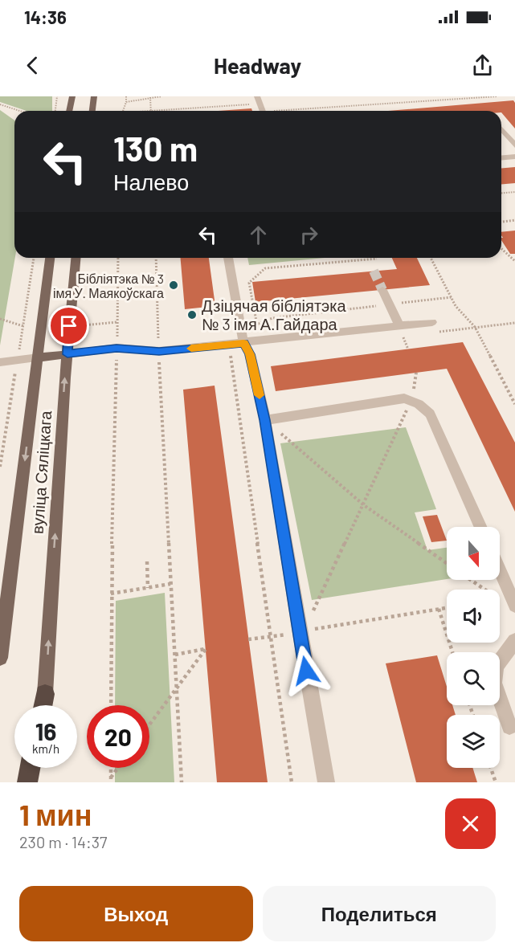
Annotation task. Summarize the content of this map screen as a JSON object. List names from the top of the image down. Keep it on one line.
{"streets":{"main road":["вуліца Сяліцкага"]},"places":["Бібліятэка № 3 імя У. Маякоўскага","Дзіцячая бібліятэка № 3 імя А.Гайдара"],"north":"bottom","page":{"status":"14:36","header":"Headway","turn":["130 m","Налево"],"speed":"16 km/h","limit":"20","heading":["1 мин","230 m · 14:37"],"buttons":["Выход","Поделиться"]}}
